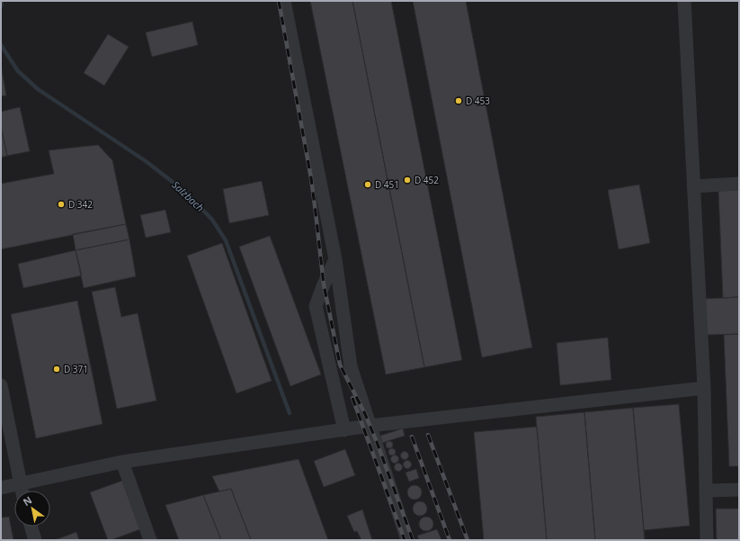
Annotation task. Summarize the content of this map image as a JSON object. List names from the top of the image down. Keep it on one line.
{"water":["Salzbach"],"places":["D 453","D 452","D 451","D 342","D 371"],"north":"top left"}
